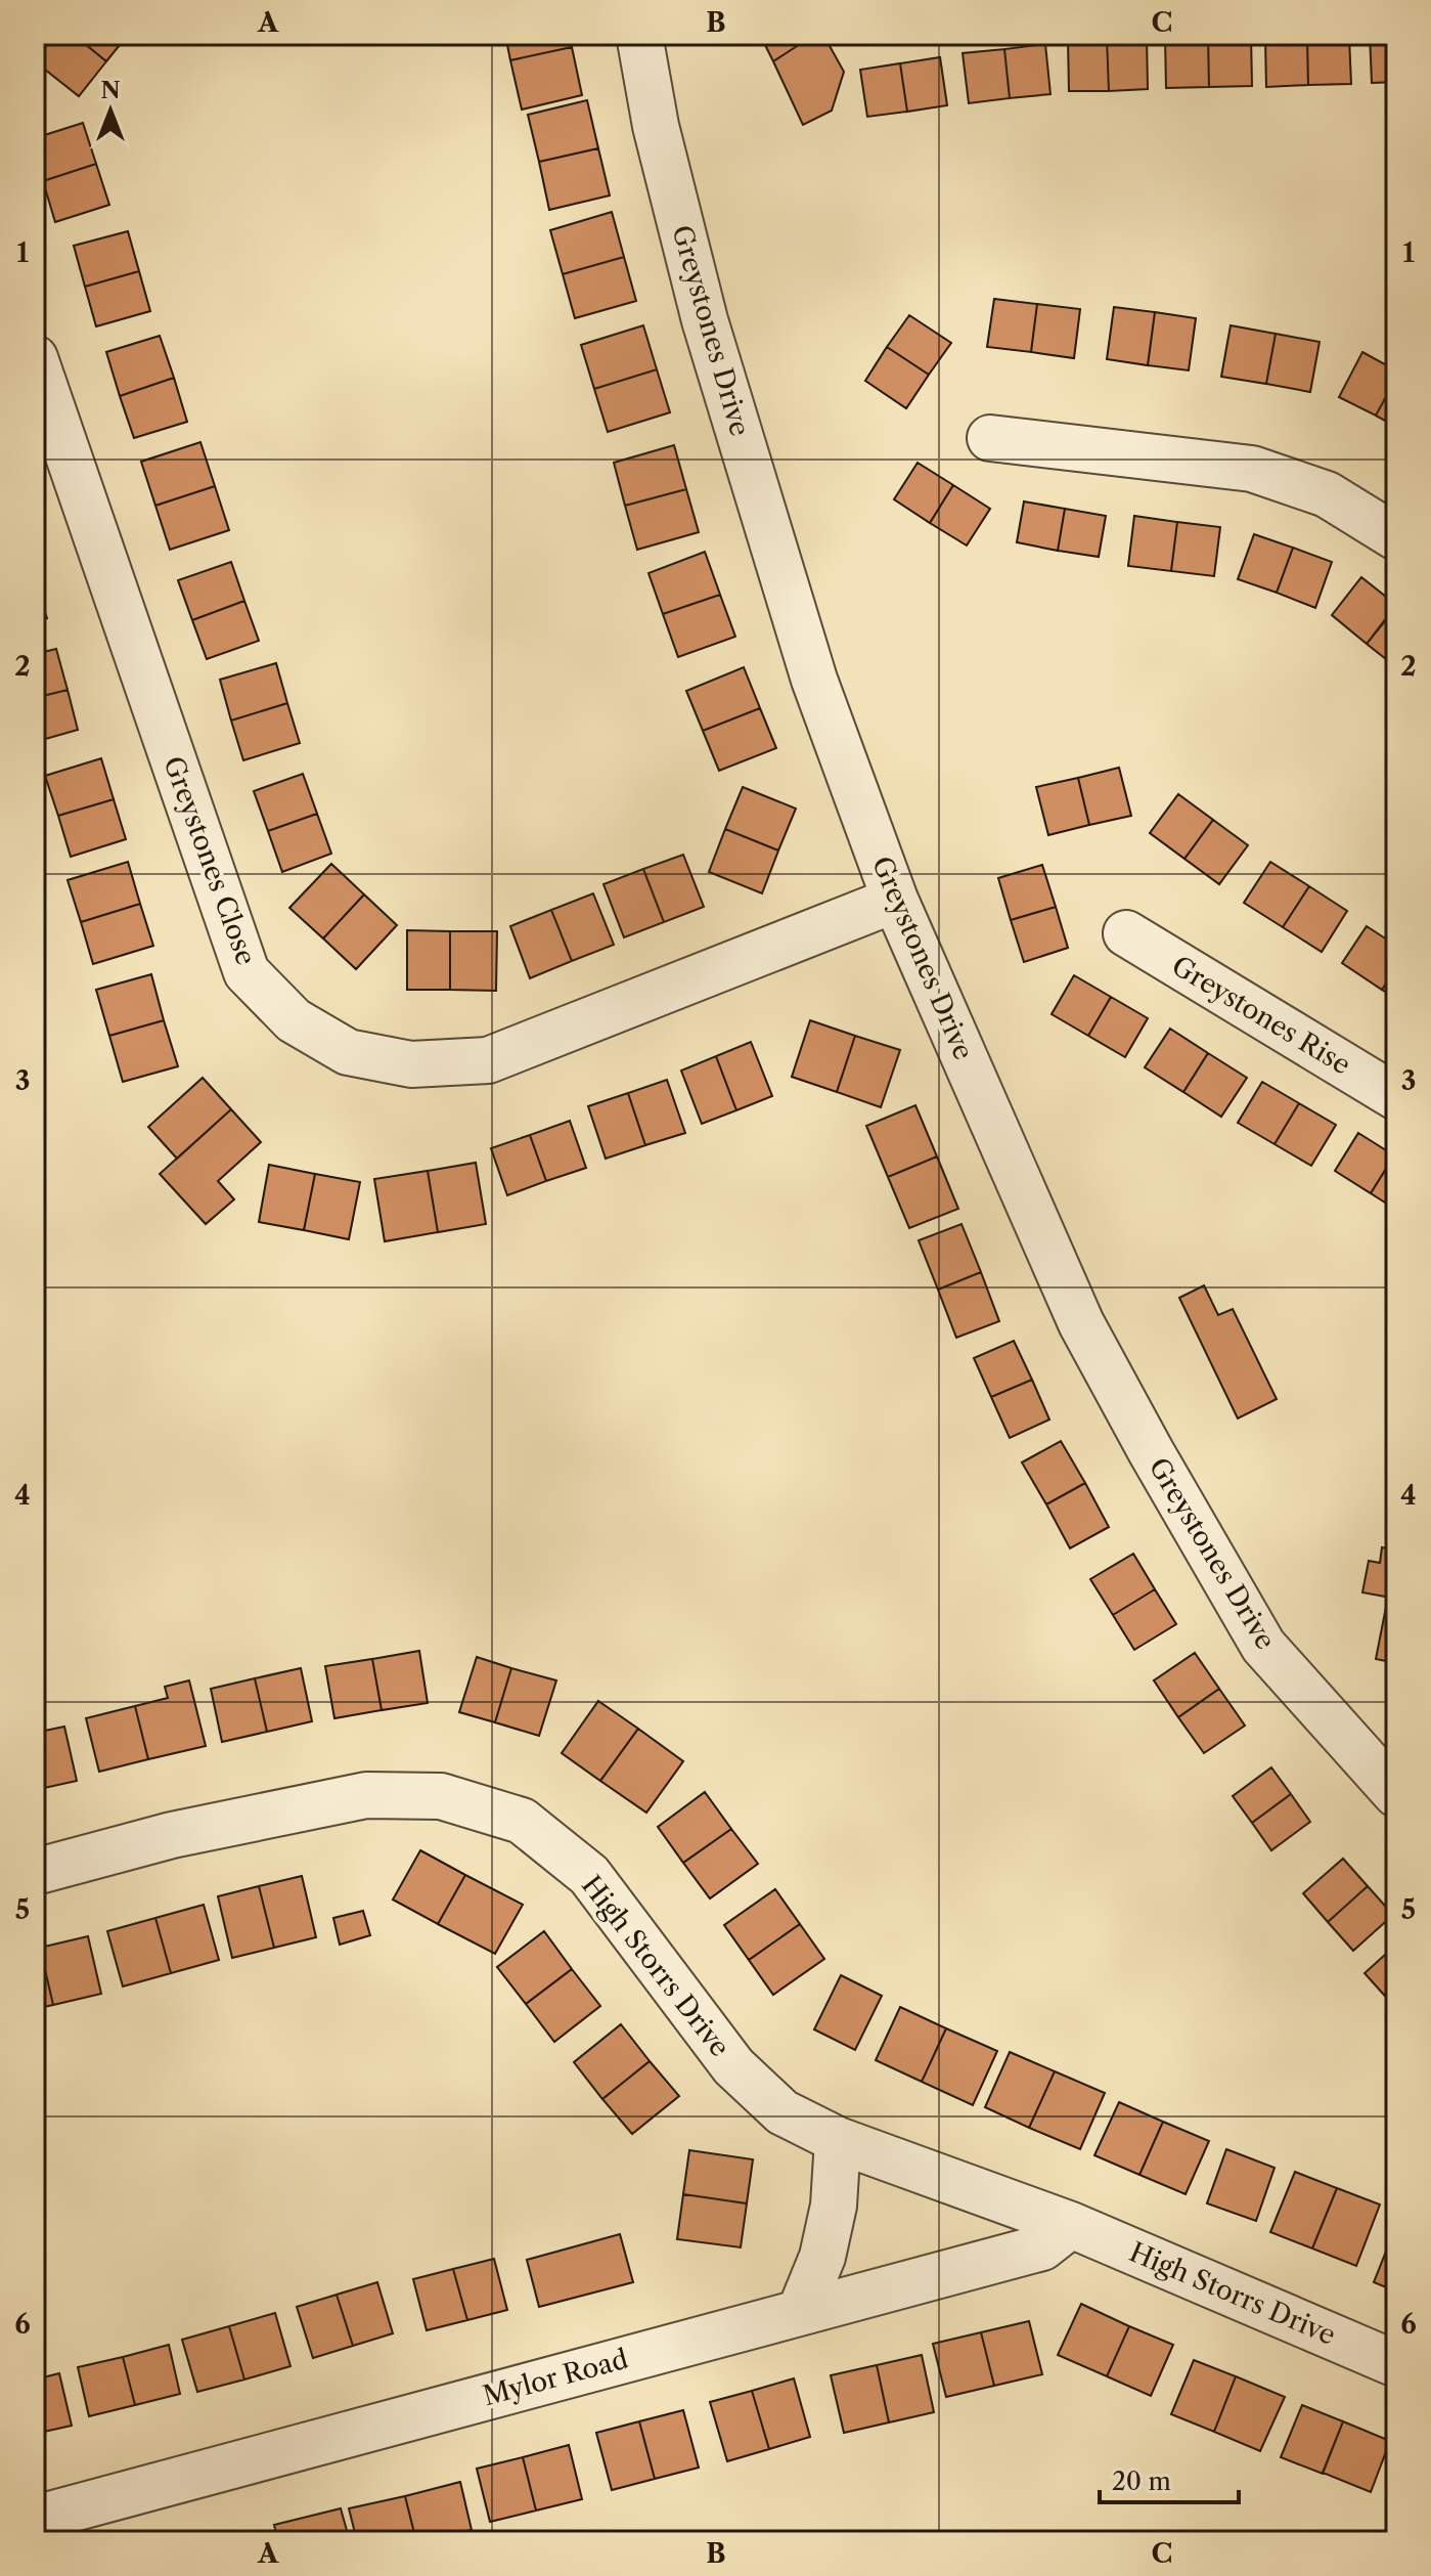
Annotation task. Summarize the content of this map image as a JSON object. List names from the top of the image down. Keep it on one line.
{"streets":{"street":["Greystones Drive","Greystones Close","Greystones Rise","High Storrs Drive","Mylor Road"]},"crossings":[["Greystones Drive","Greystones Close"],["High Storrs Drive","Mylor Road"]],"scale_bar":"20 m","north":"top","grid":{"columns":["A","B","C"],"rows":["1","2","3","4","5","6"]}}
